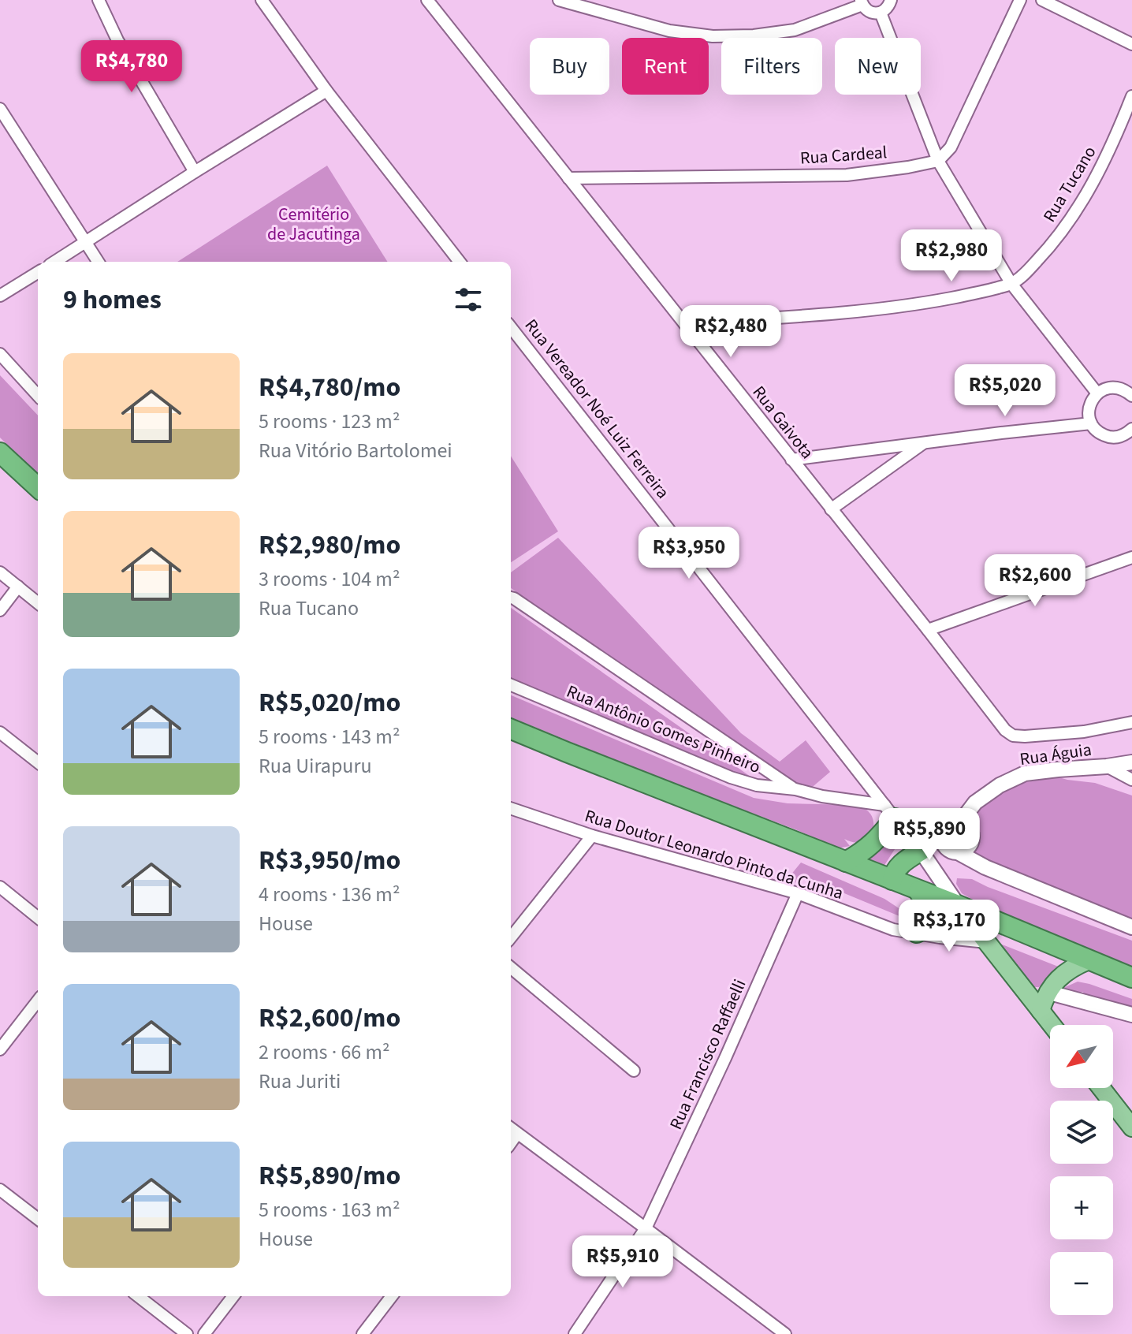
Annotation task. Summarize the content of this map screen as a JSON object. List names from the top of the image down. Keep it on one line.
{"streets":{"street":["Rua Cardeal","Rua Tucano","Rua Vereador Noé Luiz Ferreira","Rua Gaivota","Rua Antônio Gomes Pinheiro","Rua Águia","Rua Doutor Leonardo Pinto da Cunha","Rua Francisco Raffaelli"]},"crossings":[["Rua Cardeal","Rua Gaivota"],["Rua Tucano","Rua Gaivota"],["Rua Vereador Noé Luiz Ferreira","Rua Antônio Gomes Pinheiro"],["Rua Doutor Leonardo Pinto da Cunha","Rua Francisco Raffaelli"]],"parks":["Cemitério de Jacutinga"],"north":"bottom left","page":{"chip":["Buy","Rent","Filters","New"],"price":["R$4,780","R$2,980","R$2,480","R$5,020","R$3,950","R$2,600","R$5,890","R$3,170","R$5,910"],"heading":"9 homes","list":[{"name":"R$4,780/mo","note":"5 rooms · 123 m² · Rua Vitório Bartolomei"},{"name":"R$2,980/mo","note":"3 rooms · 104 m² · Rua Tucano"},{"name":"R$5,020/mo","note":"5 rooms · 143 m² · Rua Uirapuru"},{"name":"R$3,950/mo","note":"4 rooms · 136 m² · House"},{"name":"R$2,600/mo","note":"2 rooms · 66 m² · Rua Juriti"},{"name":"R$5,890/mo","note":"5 rooms · 163 m² · House"}],"map_buttons":["+","−"]}}
